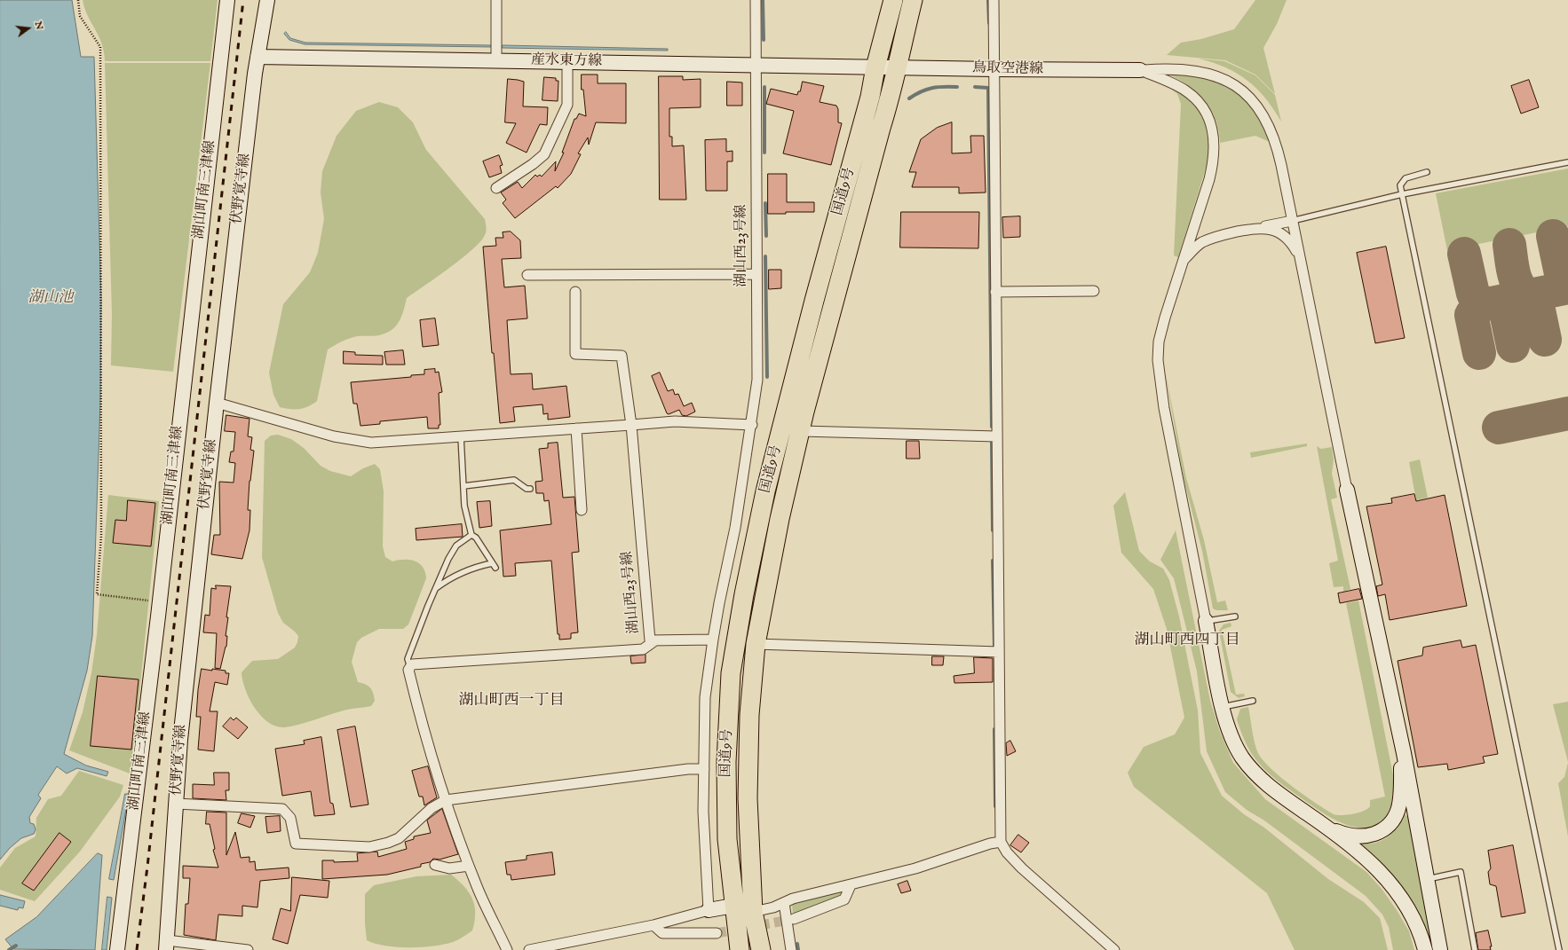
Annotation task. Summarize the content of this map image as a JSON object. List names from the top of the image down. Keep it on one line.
{"streets":{"highway":["国道9号"],"street":["産水東方線","鳥取空港線","伏野覚寺線","湖山町南三津線","湖山西23号線"]},"crossings":[["産水東方線","鳥取空港線"],["産水東方線","伏野覚寺線"],["産水東方線","国道9号"],["産水東方線","湖山西23号線"],["鳥取空港線","国道9号"]],"districts":["湖山町西四丁目","湖山町西一丁目"],"water":["湖山池"],"north":"right"}
